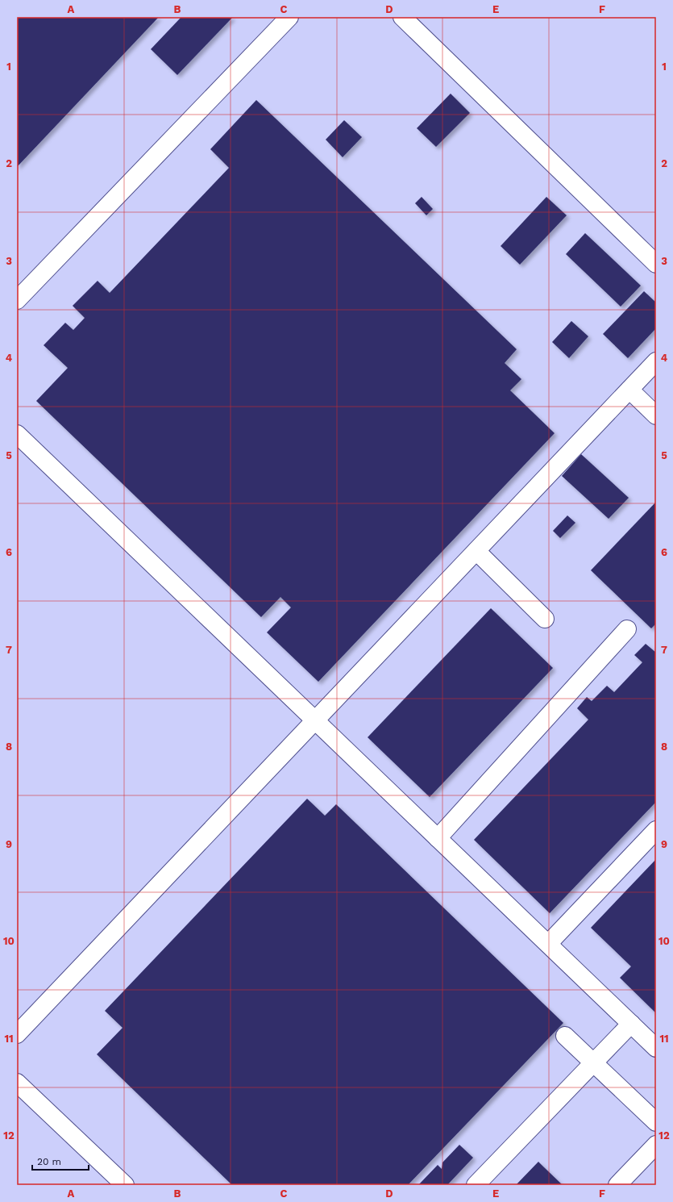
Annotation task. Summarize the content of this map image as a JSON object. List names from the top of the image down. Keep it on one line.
{"scale_bar":"20 m","grid":{"columns":["A","B","C","D","E","F"],"rows":["1","2","3","4","5","6","7","8","9","10","11","12"]}}
